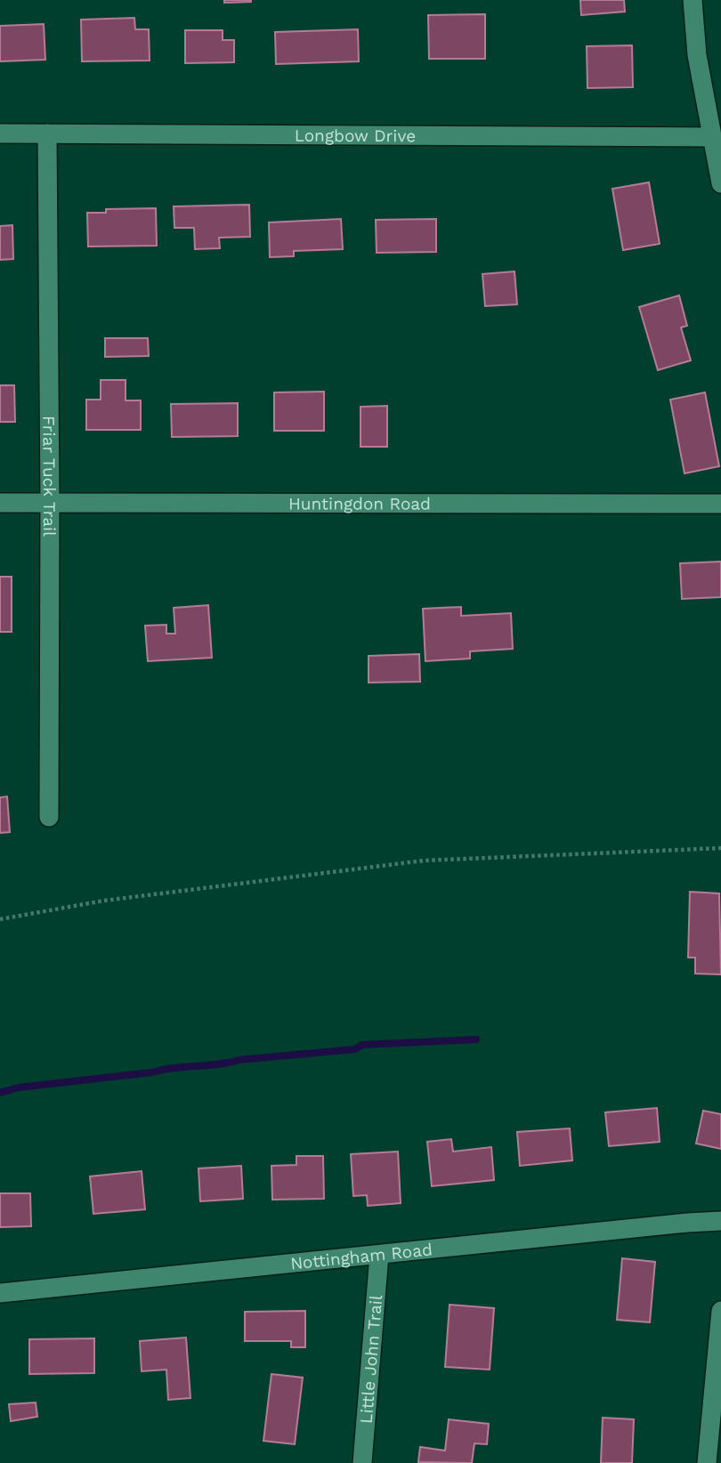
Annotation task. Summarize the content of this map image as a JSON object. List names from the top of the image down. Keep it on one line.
{"streets":{"street":["Longbow Drive","Friar Tuck Trail","Huntingdon Road","Nottingham Road","Little John Trail"]},"crossings":[["Longbow Drive","Friar Tuck Trail"],["Friar Tuck Trail","Huntingdon Road"],["Nottingham Road","Little John Trail"]]}
